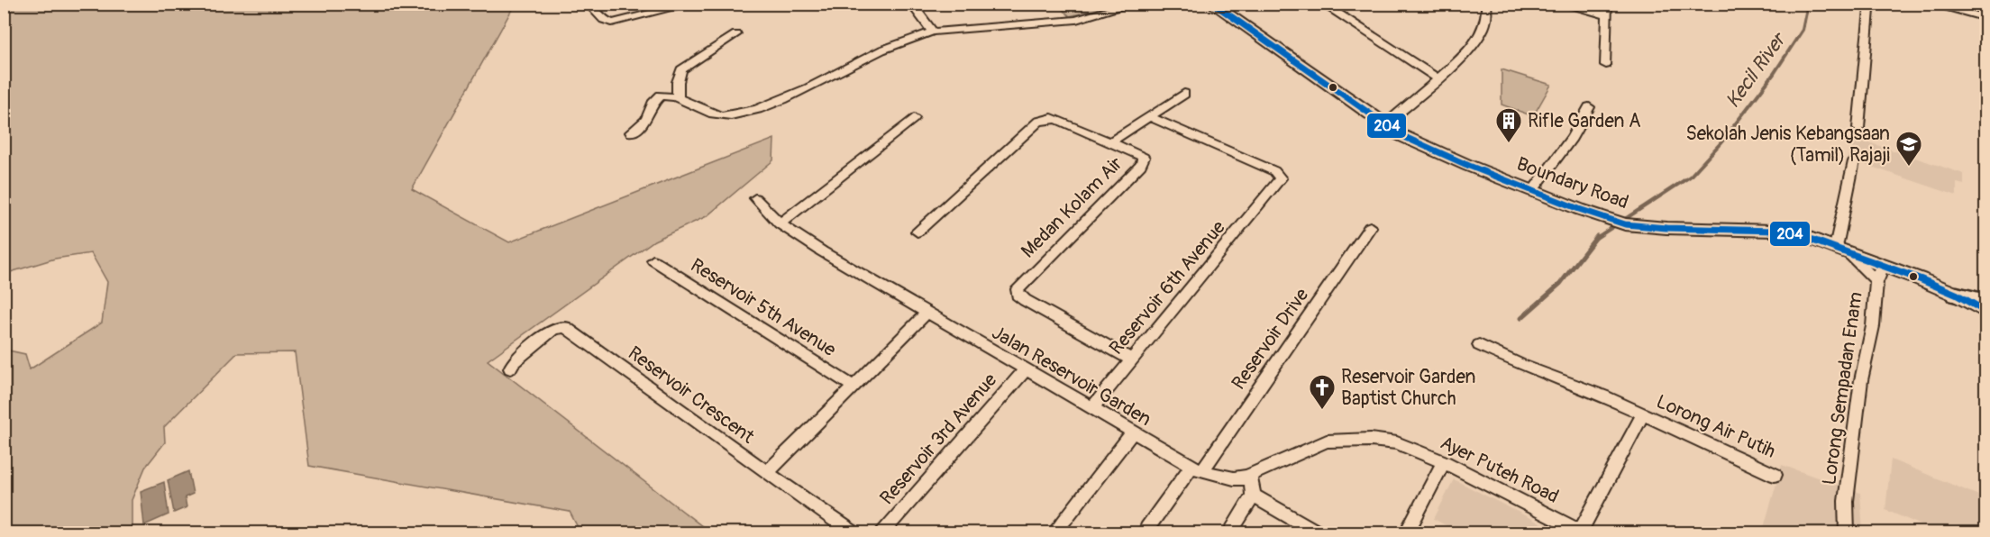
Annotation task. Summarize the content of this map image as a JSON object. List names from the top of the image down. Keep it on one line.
{"streets":{"street":["Boundary Road","Medan Kolam Air","Reservoir 6th Avenue","Reservoir 5th Avenue","Reservoir Drive","Jalan Reservoir Garden","Lorong Sempadan Enam","Reservoir Crescent","Lorong Air Putih","Reservoir 3rd Avenue","Ayer Puteh Road"]},"crossings":[["Boundary Road","Lorong Sempadan Enam"],["Medan Kolam Air","Reservoir 6th Avenue"],["Reservoir 6th Avenue","Jalan Reservoir Garden"],["Reservoir Drive","Jalan Reservoir Garden"],["Jalan Reservoir Garden","Reservoir 3rd Avenue"],["Jalan Reservoir Garden","Ayer Puteh Road"],["Lorong Air Putih","Ayer Puteh Road"]],"water":["Kecil River"],"places":{"building":["Rifle Garden A"],"school or university":["Sekolah Jenis Kebangsaan (Tamil) Rajaji"],"church":["Reservoir Garden Baptist Church"]},"lines":["transit line 204"]}
